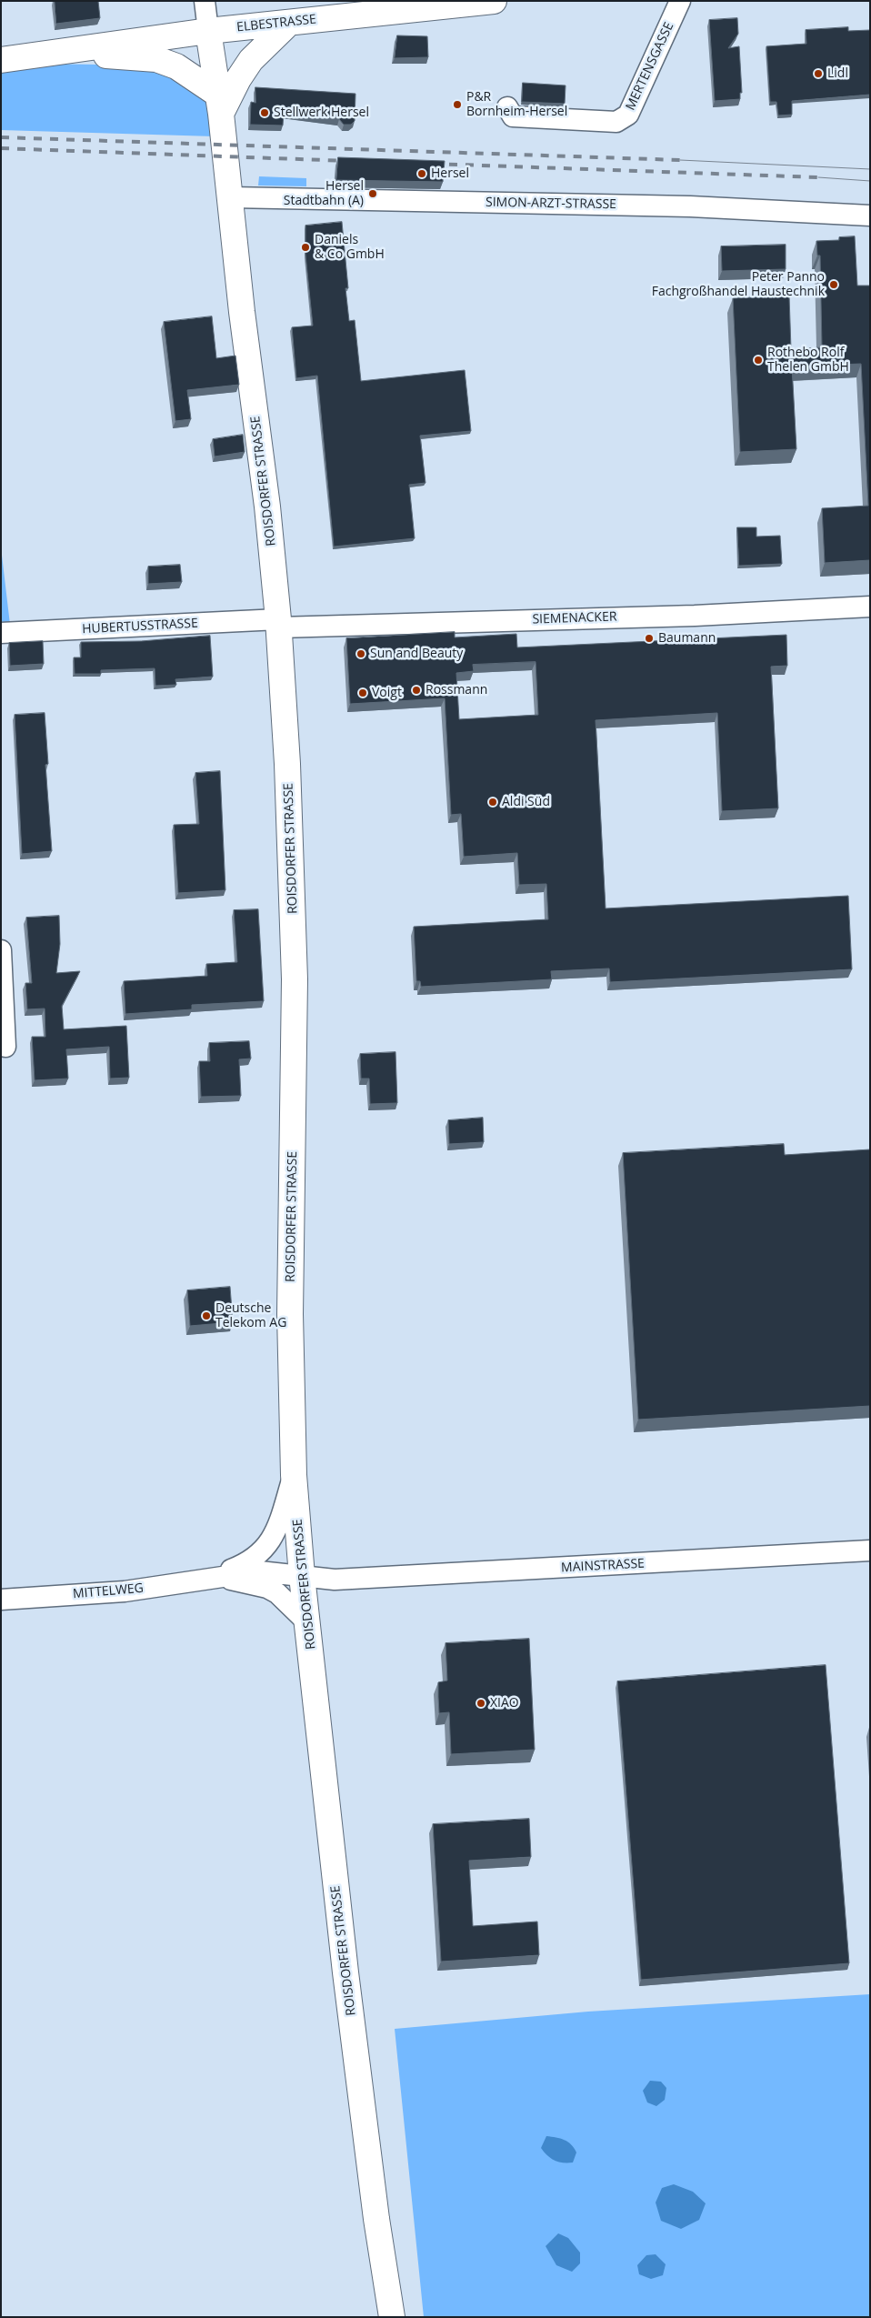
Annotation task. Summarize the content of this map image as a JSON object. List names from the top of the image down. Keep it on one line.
{"streets":{"main road":["ELBESTRASSE","ROISDORFER STRASSE"],"street":["MERTENSGASSE","SIMON-ARZT-STRASSE","SIEMENACKER","HUBERTUSSTRASSE","MAINSTRASSE","MITTELWEG"]},"crossings":[["ELBESTRASSE","ROISDORFER STRASSE"],["SIMON-ARZT-STRASSE","ROISDORFER STRASSE"],["ROISDORFER STRASSE","SIEMENACKER"],["ROISDORFER STRASSE","HUBERTUSSTRASSE"],["ROISDORFER STRASSE","MITTELWEG"],["SIEMENACKER","HUBERTUSSTRASSE"],["MAINSTRASSE","MITTELWEG"]],"places":["Lidl","P&R Bornheim-Hersel","Stellwerk Hersel","Hersel","Hersel Stadtbahn (A)","Daniels & Co GmbH","Peter Panno Fachgroßhandel Haustechnik","Rothebo Rolf Thelen GmbH","Baumann","Sun and Beauty","Rossmann","Voigt","Aldi Süd","Deutsche Telekom AG","XIAO"]}
